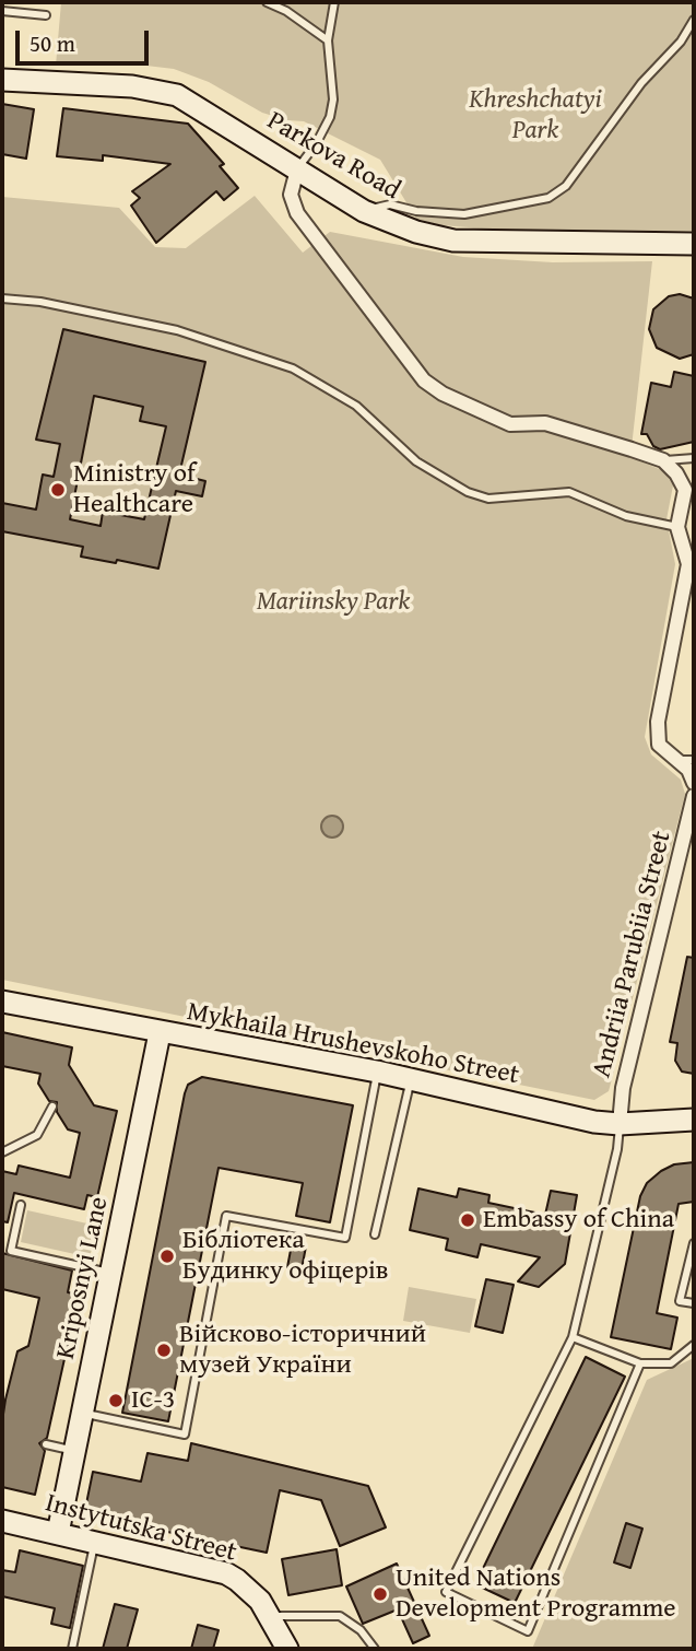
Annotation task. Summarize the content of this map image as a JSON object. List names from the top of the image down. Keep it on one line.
{"streets":{"main road":["Parkova Road","Mykhaila Hrushevskoho Street","Kriposnyi Lane","Instytutska Street"],"street":["Andriia Parubiia Street"]},"crossings":[["Andriia Parubiia Street","Mykhaila Hrushevskoho Street"],["Mykhaila Hrushevskoho Street","Kriposnyi Lane"],["Kriposnyi Lane","Instytutska Street"]],"parks":["Khreshchatyi Park","Mariinsky Park"],"places":["Ministry of Healthcare","Embassy of China","Бібліотека Будинку офіцерів","Війсково-історичний музей України","ІС-3","United Nations Development Programme"],"scale_bar":"50 m"}
